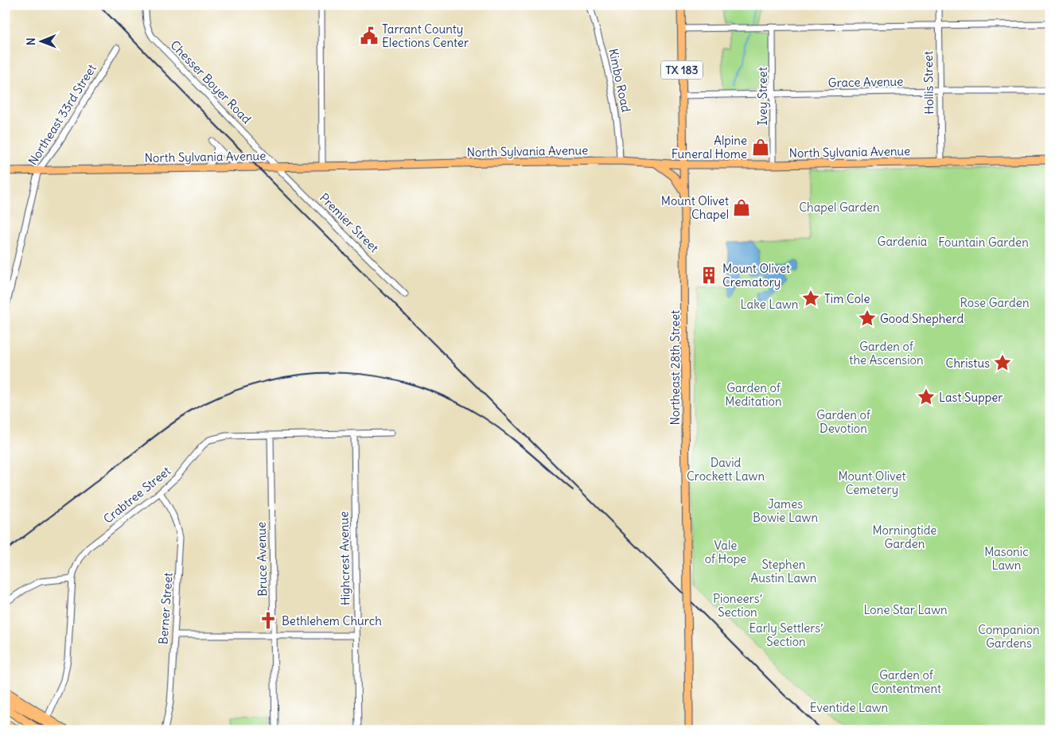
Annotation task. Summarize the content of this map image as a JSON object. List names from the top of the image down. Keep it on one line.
{"streets":{"main road":["TX 183","North Sylvania Avenue","Northeast 28th Street"],"street":["Kimbo Road","Chesser Boyer Road","Grace Avenue","Hollis Street","Ivey Street","Northeast 33rd Street","Premier Street","Crabtree Street","Highcrest Avenue","Bruce Avenue","Berner Street"]},"crossings":[["Kimbo Road","North Sylvania Avenue"],["Chesser Boyer Road","North Sylvania Avenue"],["Chesser Boyer Road","Premier Street"],["Grace Avenue","Hollis Street"],["Grace Avenue","Ivey Street"],["Grace Avenue","Northeast 28th Street"],["Hollis Street","North Sylvania Avenue"],["Ivey Street","North Sylvania Avenue"],["Northeast 33rd Street","North Sylvania Avenue"],["North Sylvania Avenue","Premier Street"],["North Sylvania Avenue","Northeast 28th Street"],["Crabtree Street","Highcrest Avenue"],["Crabtree Street","Bruce Avenue"],["Crabtree Street","Berner Street"]],"parks":["Chapel Garden","Gardenia","Fountain Garden","Rose Garden","Lake Lawn","Garden of the Ascension","Garden of Meditation","Garden of Devotion","David Crockett Lawn","Mount Olivet Cemetery","James Bowie Lawn","Morningtide Garden","Vale of Hope","Masonic Lawn","Stephen Austin Lawn","Pioneers’ Section","Lone Star Lawn","Early Settlers’ Section","Companion Gardens","Garden of Contentment","Eventide Lawn"],"places":{"public building":["Tarrant County Elections Center"],"shop":["Alpine Funeral Home","Mount Olivet Chapel"],"building":["Mount Olivet Crematory"],"place":["Tim Cole","Good Shepherd","Christus","Last Supper"],"church":["Bethlehem Church"]},"north":"left"}
